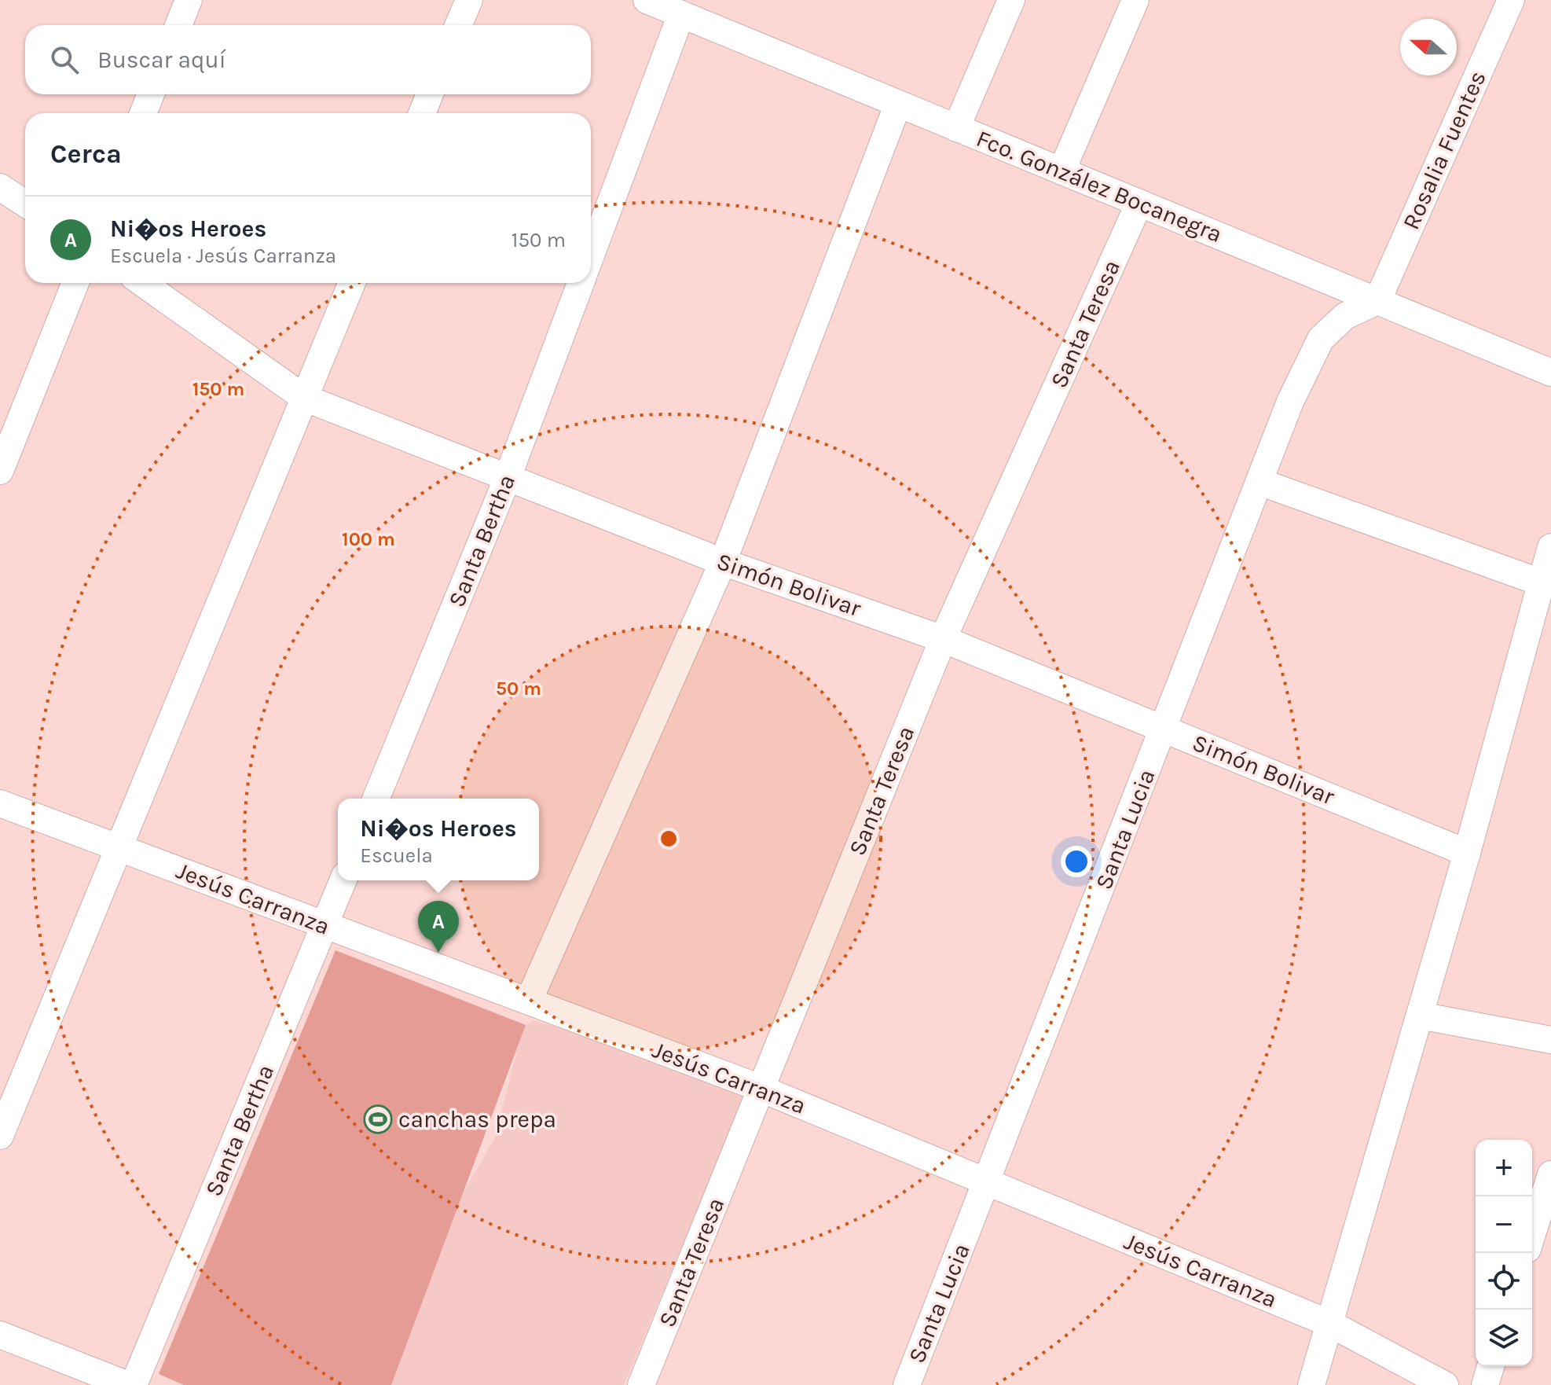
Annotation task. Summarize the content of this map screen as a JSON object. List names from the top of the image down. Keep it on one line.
{"streets":{"street":["Rosalia Fuentes","Fco. González Bocanegra","Santa Teresa","Santa Bertha","Simón Bolivar","Santa Lucia","Jesús Carranza"]},"crossings":[["Rosalia Fuentes","Fco. González Bocanegra"],["Rosalia Fuentes","Santa Lucia"],["Fco. González Bocanegra","Santa Teresa"],["Fco. González Bocanegra","Santa Lucia"],["Santa Teresa","Simón Bolivar"],["Santa Teresa","Jesús Carranza"],["Santa Bertha","Simón Bolivar"],["Santa Bertha","Jesús Carranza"],["Simón Bolivar","Santa Lucia"],["Santa Lucia","Jesús Carranza"]],"places":{"sports":["canchas prepa"]},"north":"left","page":{"search":"Buscar aquí","heading":"Cerca","list":[{"mark":"A","name":"Ni�os Heroes","note":"Escuela · Jesús Carranza","value":"150 m"}],"popup":["Ni�os Heroes","Escuela"],"pins":"A","map_buttons":["+","−"]},"rings":["150 m","100 m","50 m"]}
